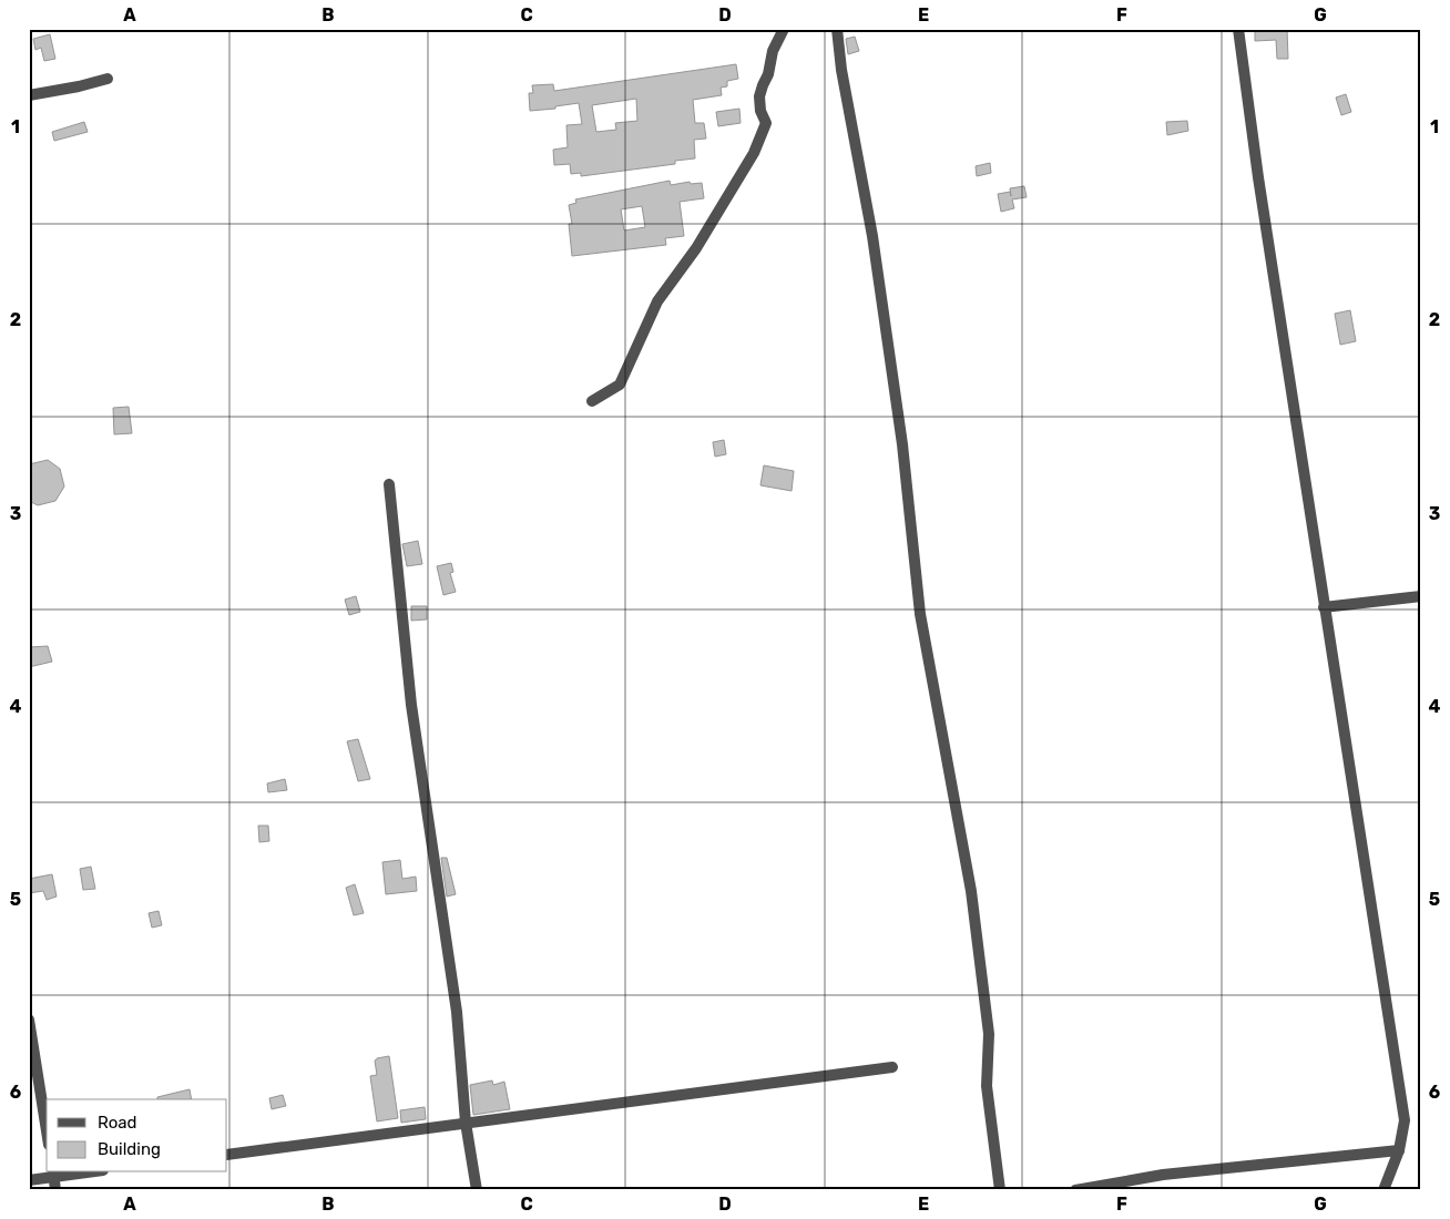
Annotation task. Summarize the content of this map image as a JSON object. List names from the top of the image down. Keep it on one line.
{"legend":["Road","Building"],"grid":{"columns":["A","B","C","D","E","F","G"],"rows":["1","2","3","4","5","6"]}}
